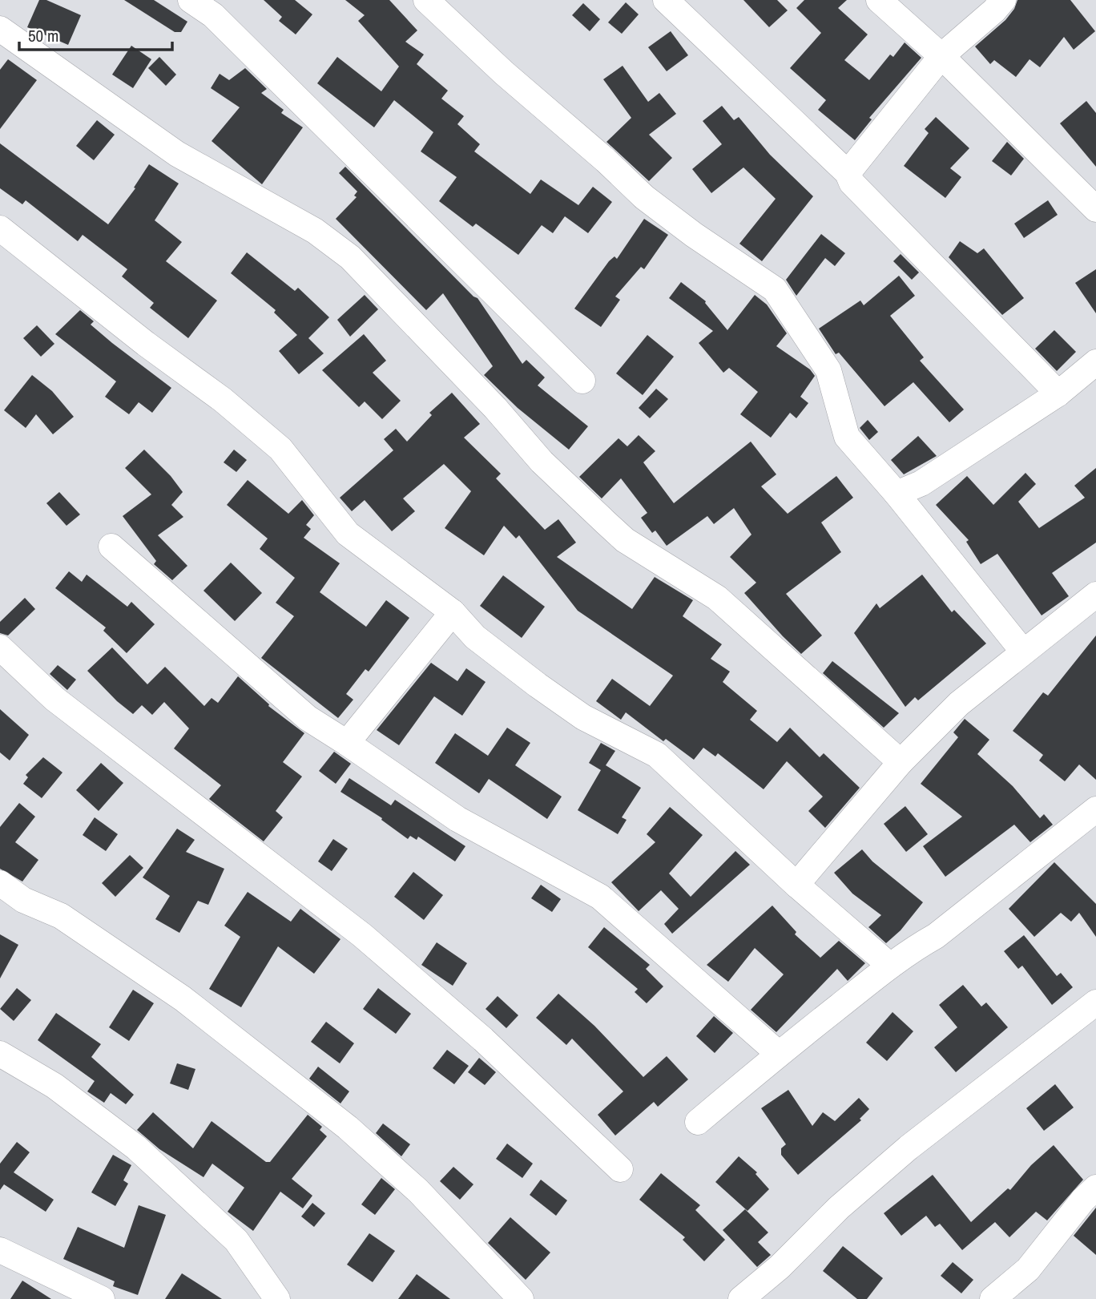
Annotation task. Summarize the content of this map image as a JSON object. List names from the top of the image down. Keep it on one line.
{"scale_bar":"50 m"}
